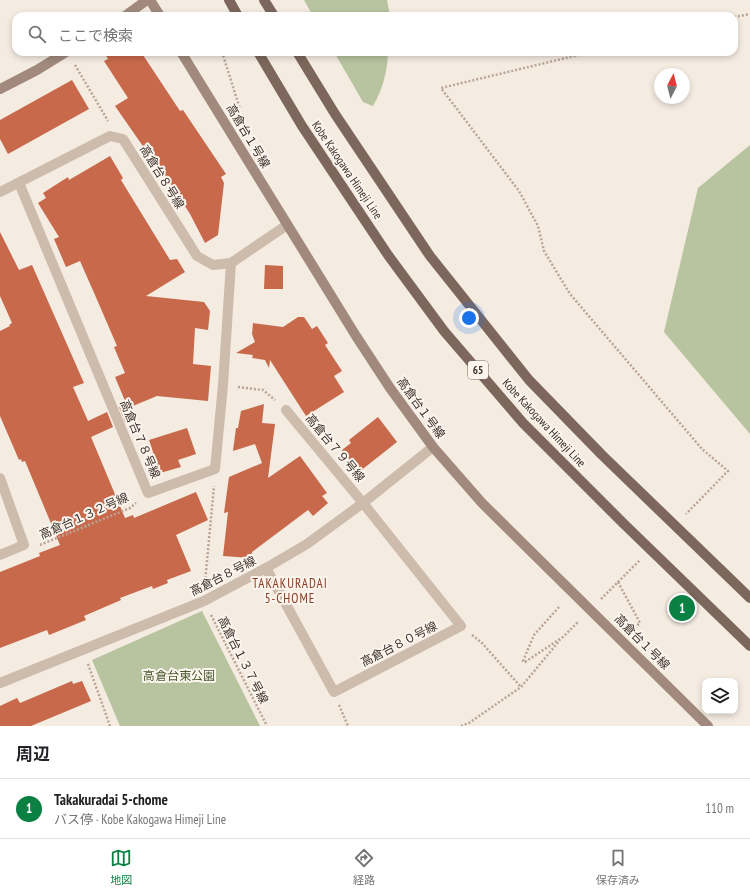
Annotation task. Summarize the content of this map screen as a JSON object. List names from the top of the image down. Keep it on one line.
{"streets":{"main road":["Kobe Kakogawa Himeji Line","65"],"street":["高倉台１号線","高倉台８号線","高倉台７８号線","高倉台７９号線","高倉台８０号線"],"path":["高倉台１３２号線","高倉台１３７号線"]},"crossings":[["高倉台１号線","高倉台８号線"],["高倉台８号線","高倉台７９号線"],["高倉台８号線","高倉台８０号線"],["高倉台８号線","高倉台１３７号線"],["高倉台７８号線","高倉台１３２号線"],["高倉台７９号線","高倉台８０号線"]],"districts":["TAKAKURADAI 5-CHOME"],"parks":["高倉台東公園"],"north":"top","page":{"search":"ここで検索","pins":"1","heading":"周辺","list":[{"mark":"1","name":"Takakuradai 5-chome","note":"バス停 · Kobe Kakogawa Himeji Line","value":"110 m"}],"nav":["地図","経路","保存済み"]}}
